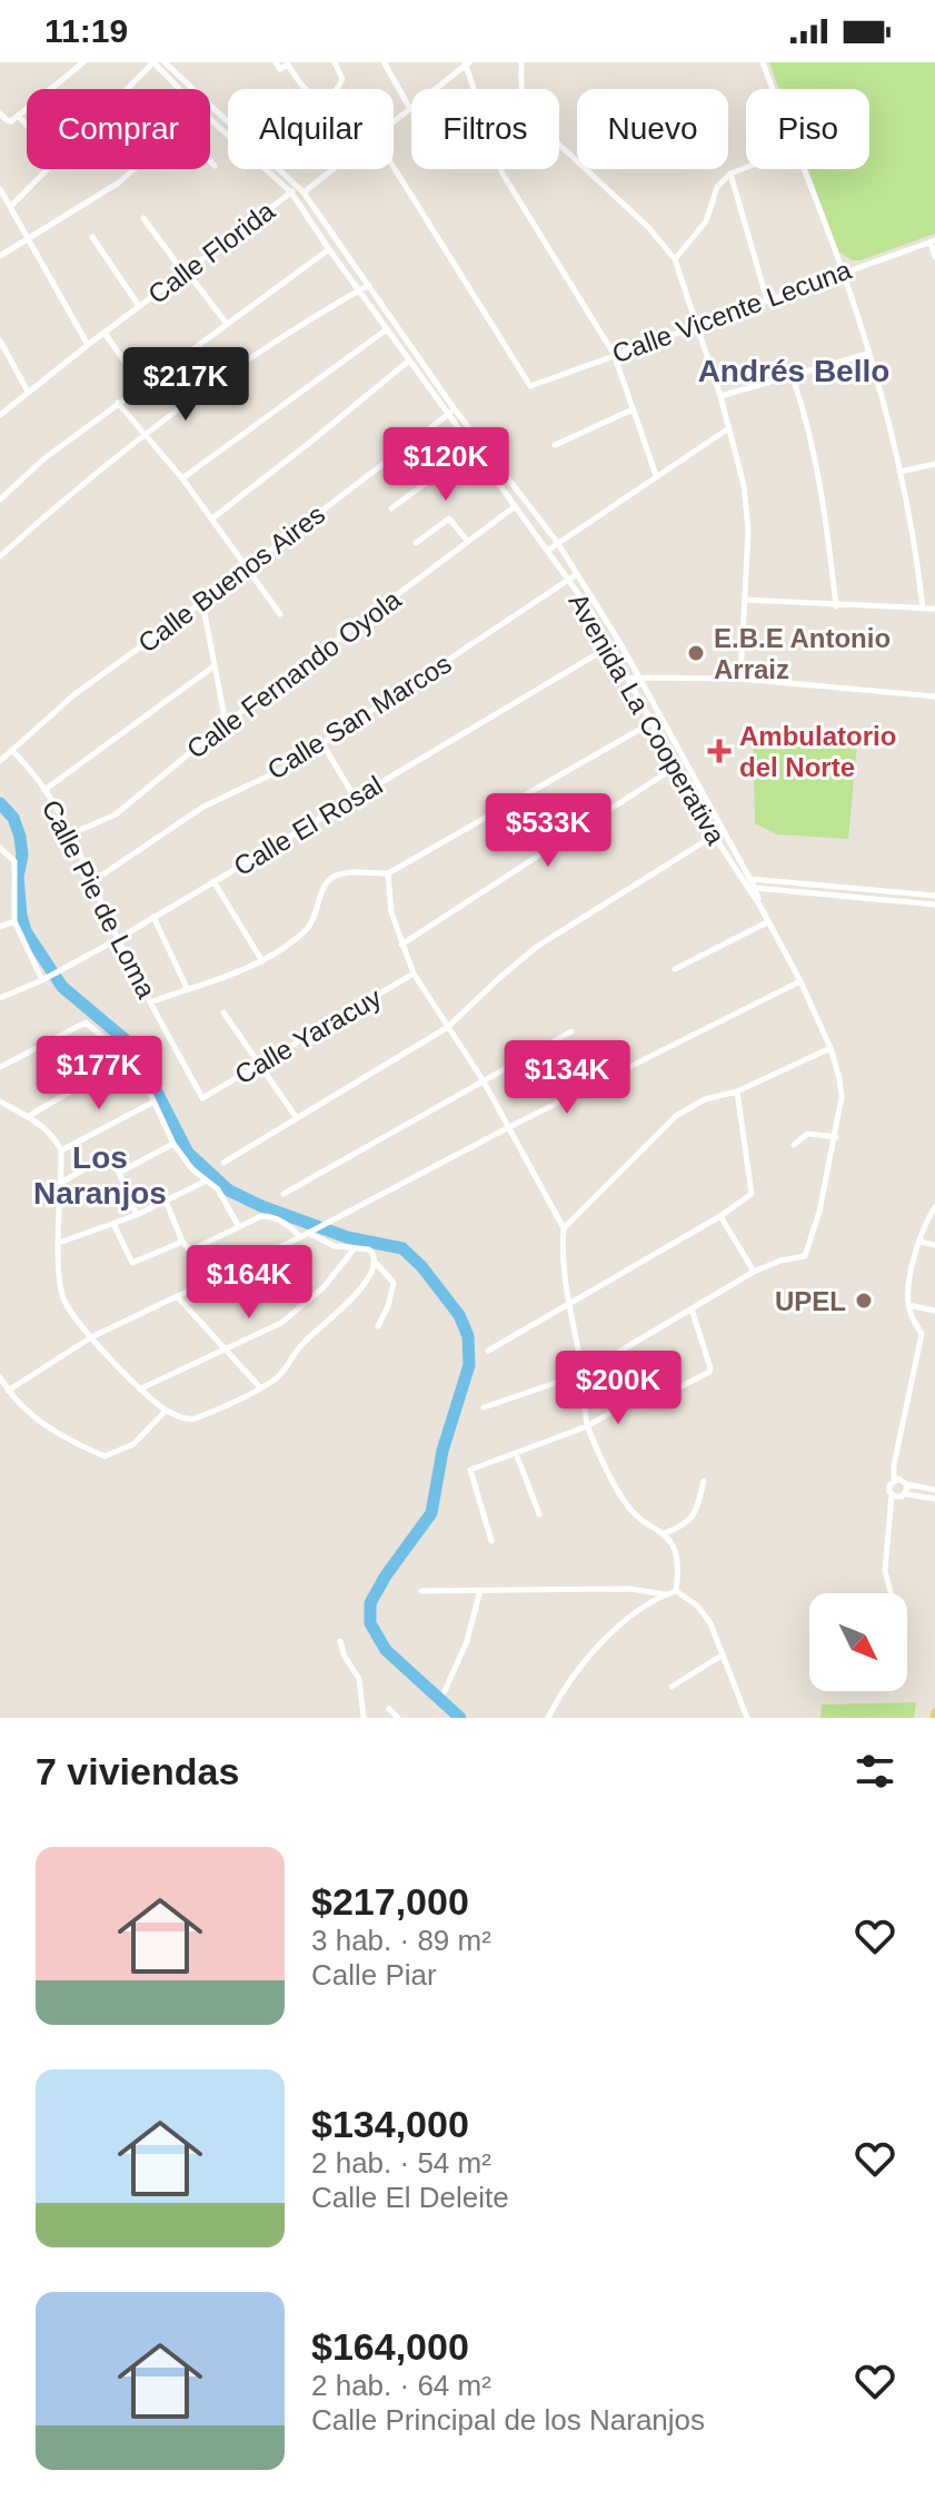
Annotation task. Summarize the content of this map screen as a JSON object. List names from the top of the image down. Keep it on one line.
{"streets":{"street":["Calle Florida","Calle Vicente Lecuna","Calle Buenos Aires","Calle Fernando Oyola","Calle San Marcos","Avenida La Cooperativa","Calle El Rosal","Calle Pie de Loma","Calle Yaracuy"]},"crossings":[["Calle Florida","Avenida La Cooperativa"],["Calle Buenos Aires","Avenida La Cooperativa"],["Calle Buenos Aires","Calle Pie de Loma"],["Calle Fernando Oyola","Avenida La Cooperativa"],["Calle Fernando Oyola","Calle Pie de Loma"],["Calle San Marcos","Avenida La Cooperativa"],["Calle San Marcos","Calle Pie de Loma"],["Avenida La Cooperativa","Calle El Rosal"],["Calle El Rosal","Calle Pie de Loma"],["Calle Pie de Loma","Calle Yaracuy"]],"districts":["Andrés Bello","Los Naranjos"],"places":{"other":["E.B.E Antonio Arraiz","UPEL"],"health":["Ambulatorio del Norte"]},"north":"bottom right","page":{"status":"11:19","chip":["Comprar","Alquilar","Filtros","Nuevo","Piso"],"price":["$217K","$120K","$533K","$177K","$134K","$164K","$200K"],"heading":"7 viviendas","list":[{"name":"$217,000","note":"3 hab. · 89 m² · Calle Piar"},{"name":"$134,000","note":"2 hab. · 54 m² · Calle El Deleite"},{"name":"$164,000","note":"2 hab. · 64 m² · Calle Principal de los Naranjos"}]}}
